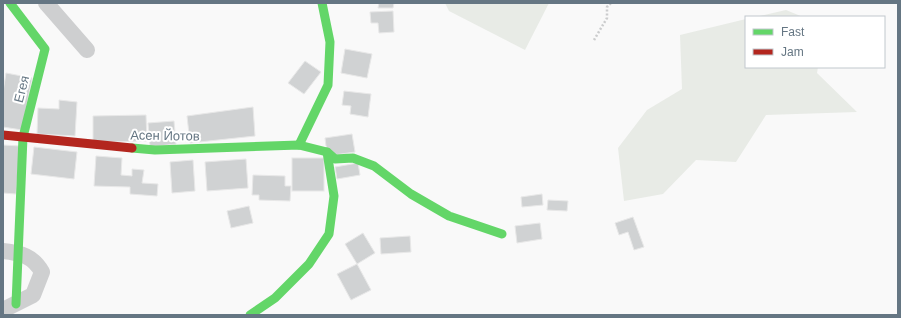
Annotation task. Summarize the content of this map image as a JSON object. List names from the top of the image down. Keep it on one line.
{"streets":{"street":["Егея","Асен Йотов"]},"crossings":[["Егея","Асен Йотов"]],"legend":["Fast","Jam"]}
